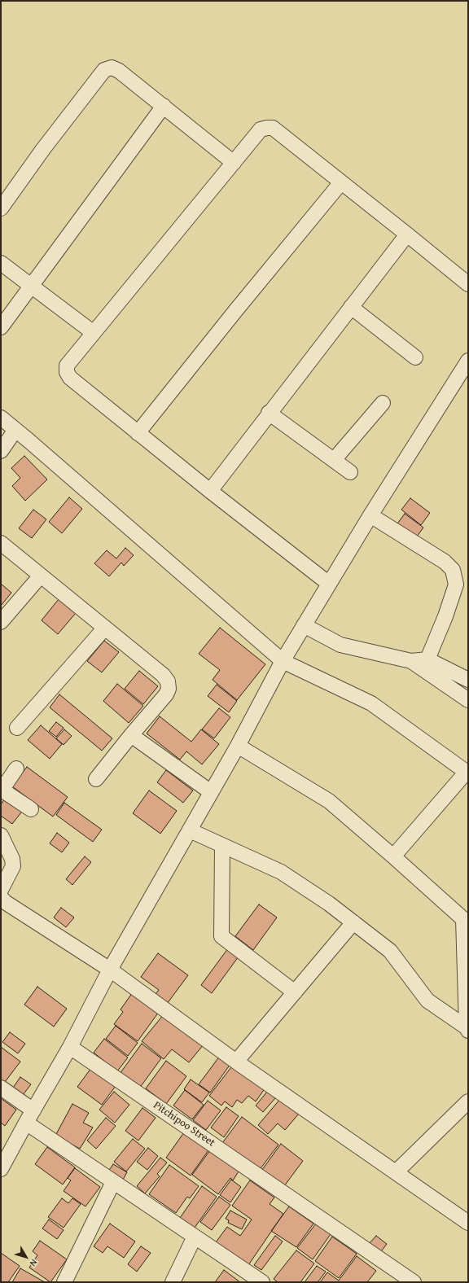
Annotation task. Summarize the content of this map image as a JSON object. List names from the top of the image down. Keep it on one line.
{"streets":{"street":["Pitchipoo Street"]},"north":"bottom right"}
